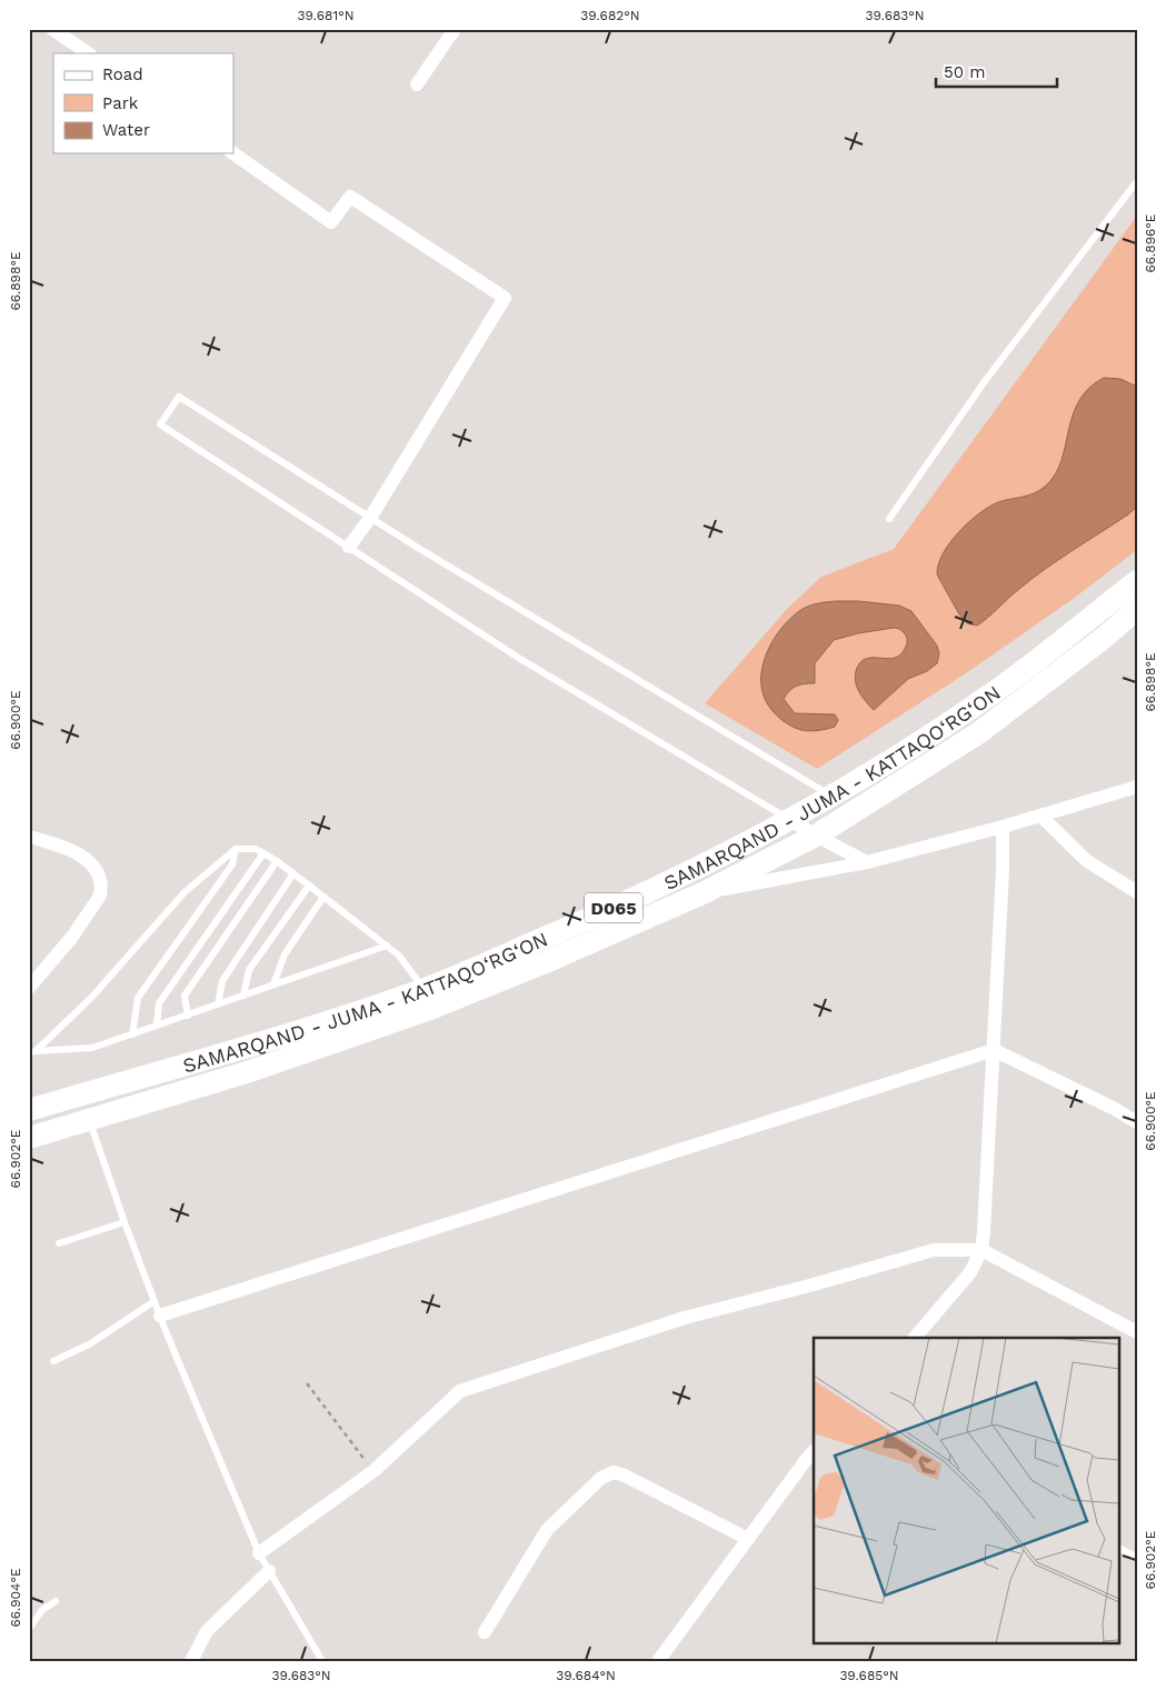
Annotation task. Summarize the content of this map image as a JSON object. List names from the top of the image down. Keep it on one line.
{"streets":{"main road":["SAMARQAND - JUMA - KATTAQO‘RG‘ON","D065"]},"legend":["Road","Park","Water"],"scale_bar":"50 m","coordinates":["39.681°N","39.682°N","39.683°N","66.896°E","66.898°E","66.900°E","66.902°E","66.904°E","39.684°N","39.685°N"]}
